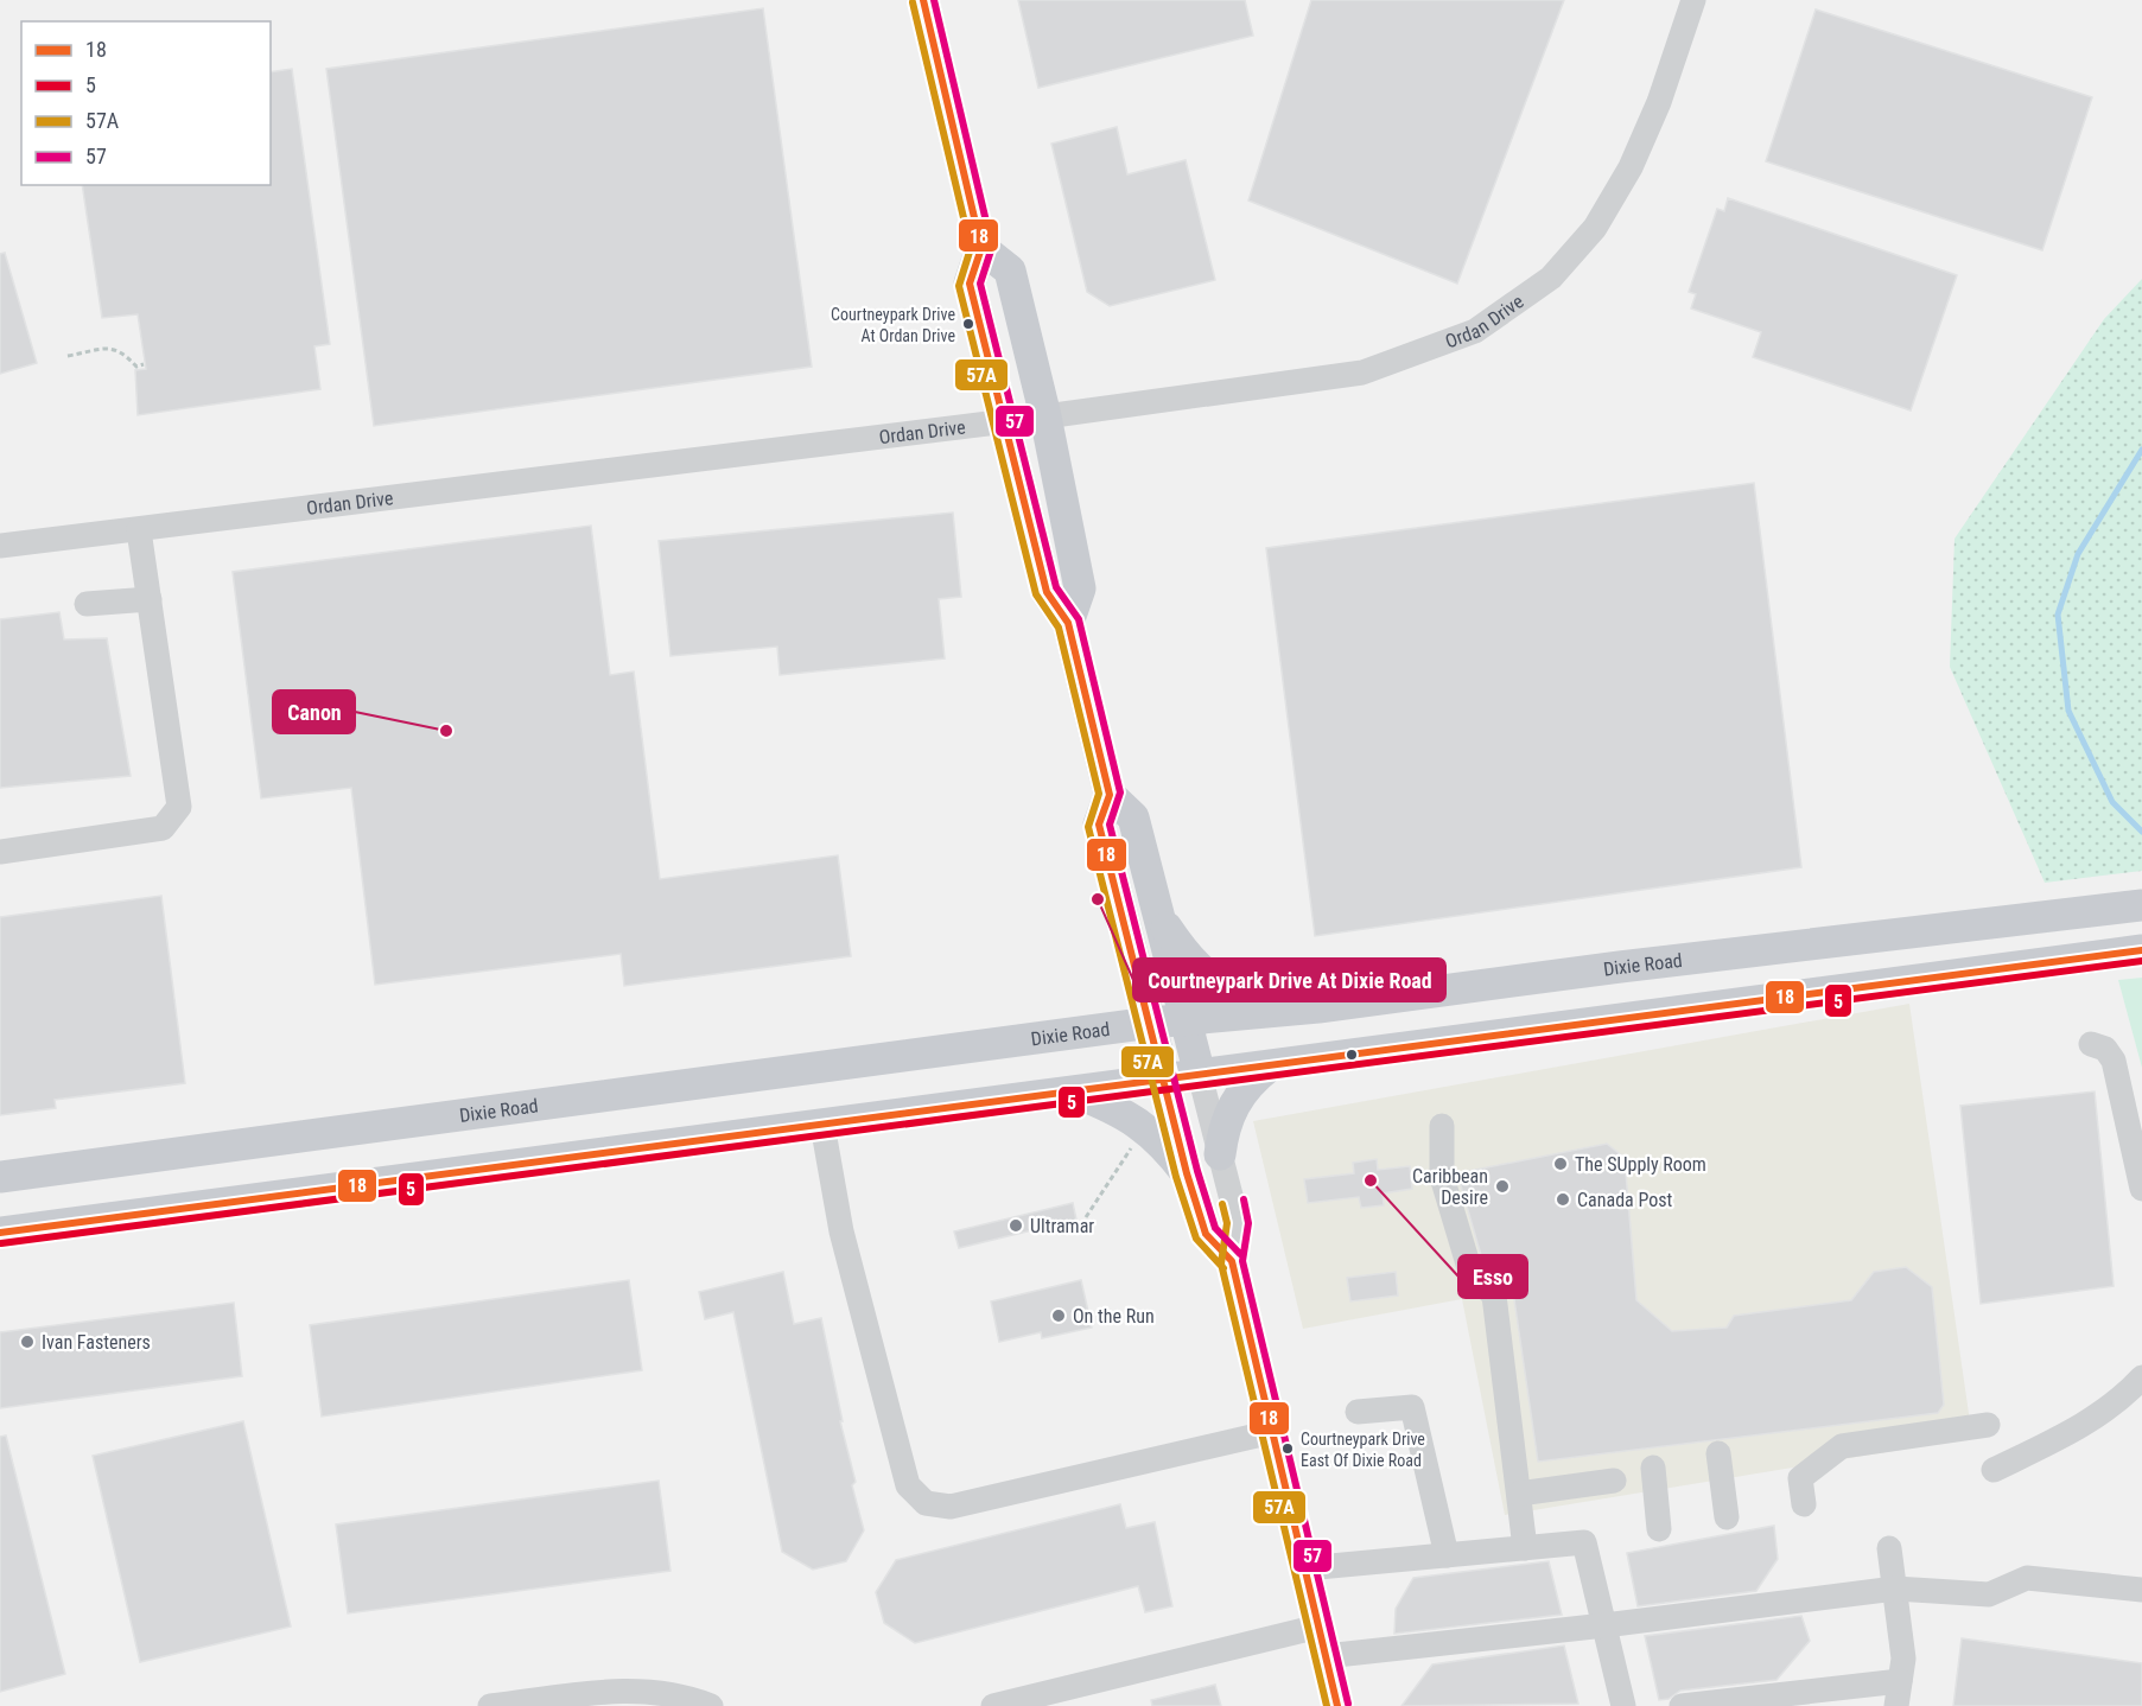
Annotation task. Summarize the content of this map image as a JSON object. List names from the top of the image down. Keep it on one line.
{"streets":{"main road":["Dixie Road"],"street":["Ordan Drive"]},"places":["Courtneypark Drive At Ordan Drive","Canon","Courtneypark Drive At Dixie Road","The SUpply Room","Esso","Caribbean Desire","Canada Post","Ultramar","On the Run","Ivan Fasteners","Courtneypark Drive East Of Dixie Road"],"lines":["transit line 18","transit line 57","transit line 57A","transit line 5"],"legend":["18","5","57A","57"]}
